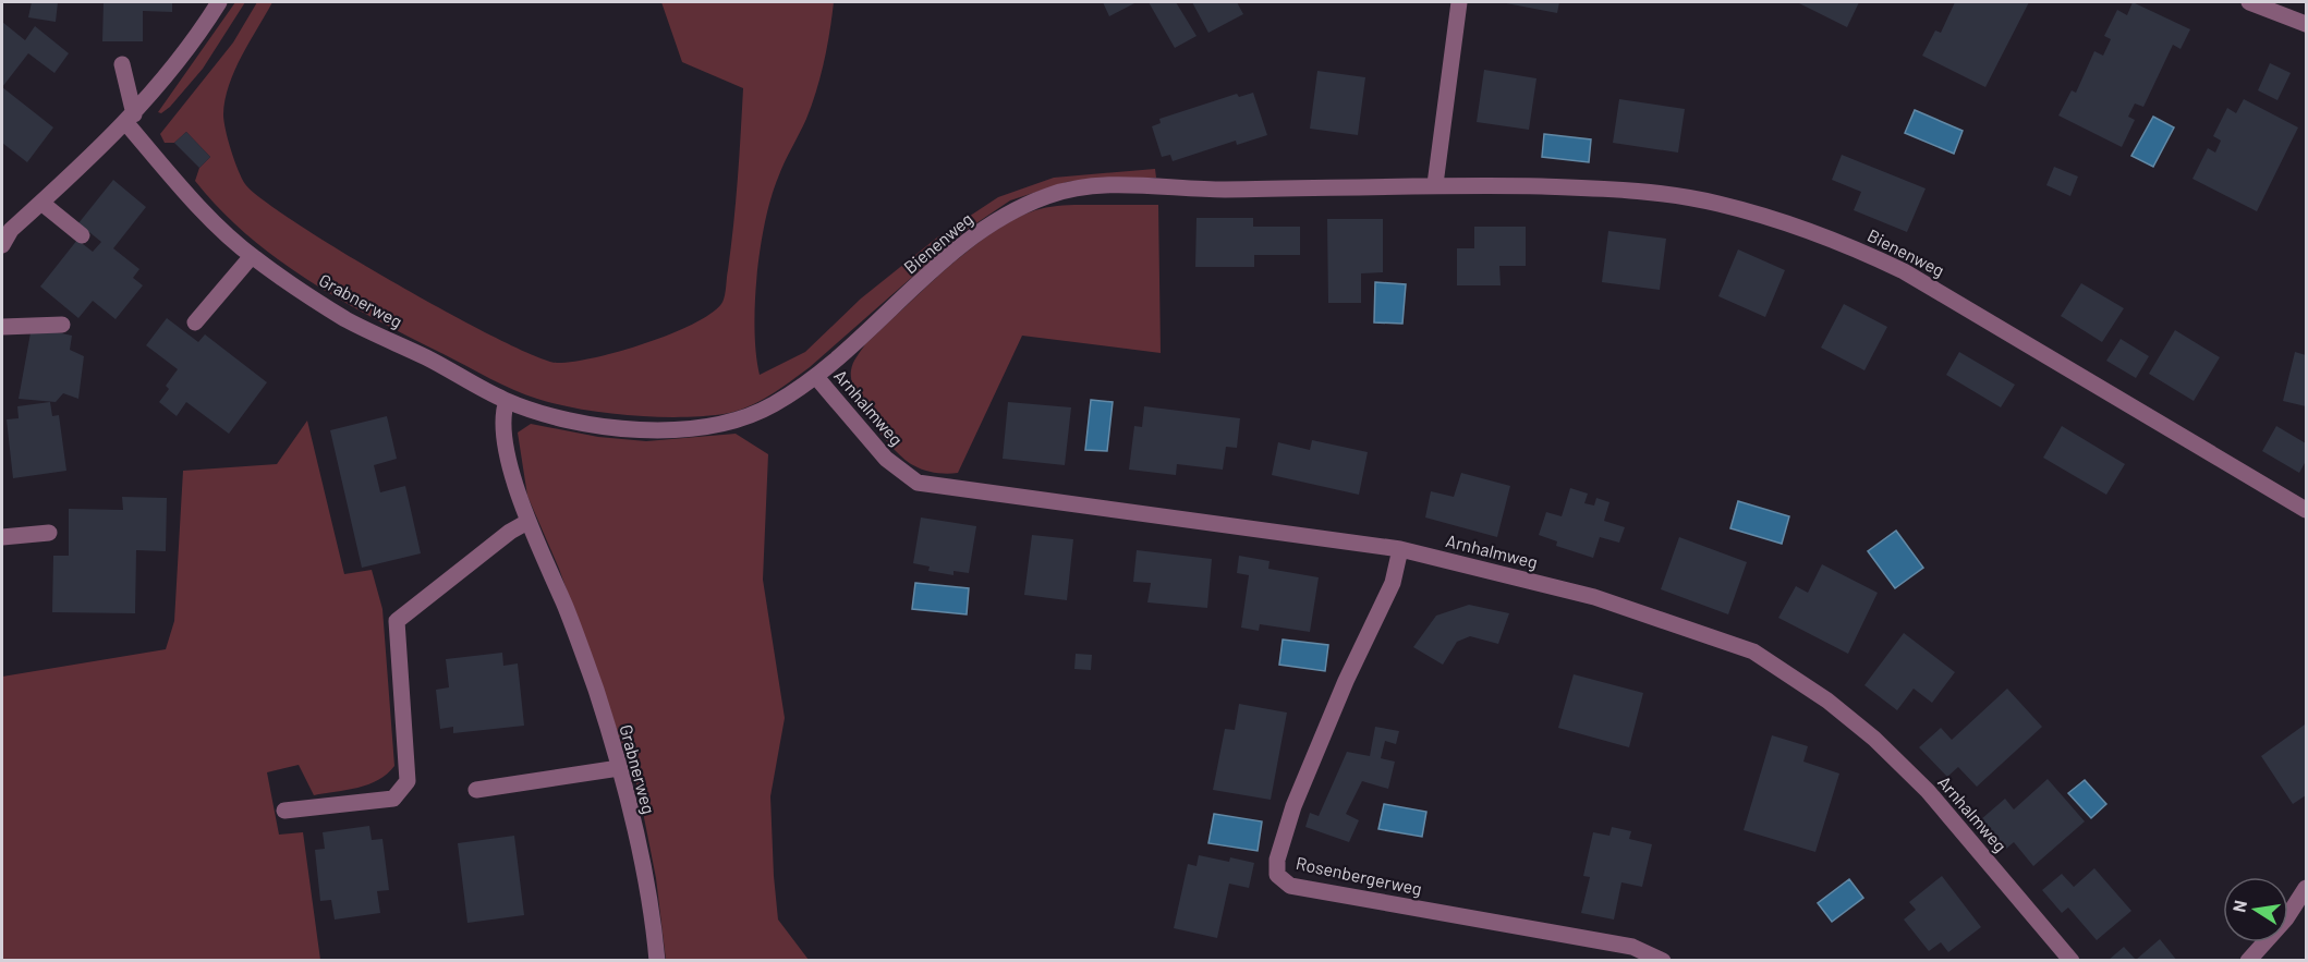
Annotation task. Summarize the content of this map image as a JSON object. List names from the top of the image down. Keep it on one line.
{"streets":{"street":["Bienenweg","Grabnerweg","Arnhalmweg","Rosenbergerweg"]},"crossings":[["Bienenweg","Grabnerweg"],["Bienenweg","Arnhalmweg"],["Arnhalmweg","Rosenbergerweg"]],"north":"left"}
